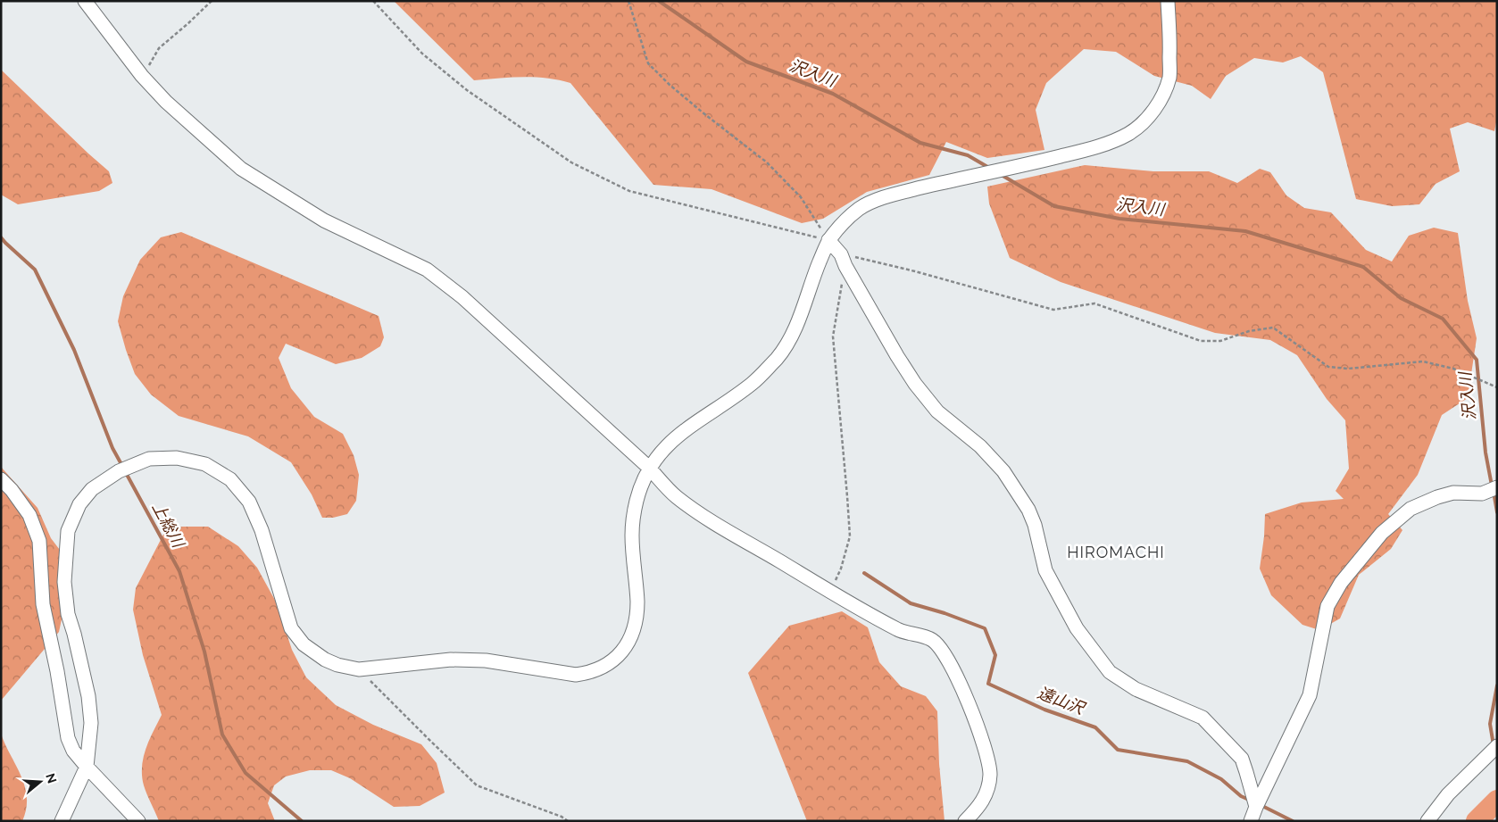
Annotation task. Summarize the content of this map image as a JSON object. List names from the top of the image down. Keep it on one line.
{"districts":["HIROMACHI"],"water":["沢入川","上総川","遠山沢"],"north":"right"}
